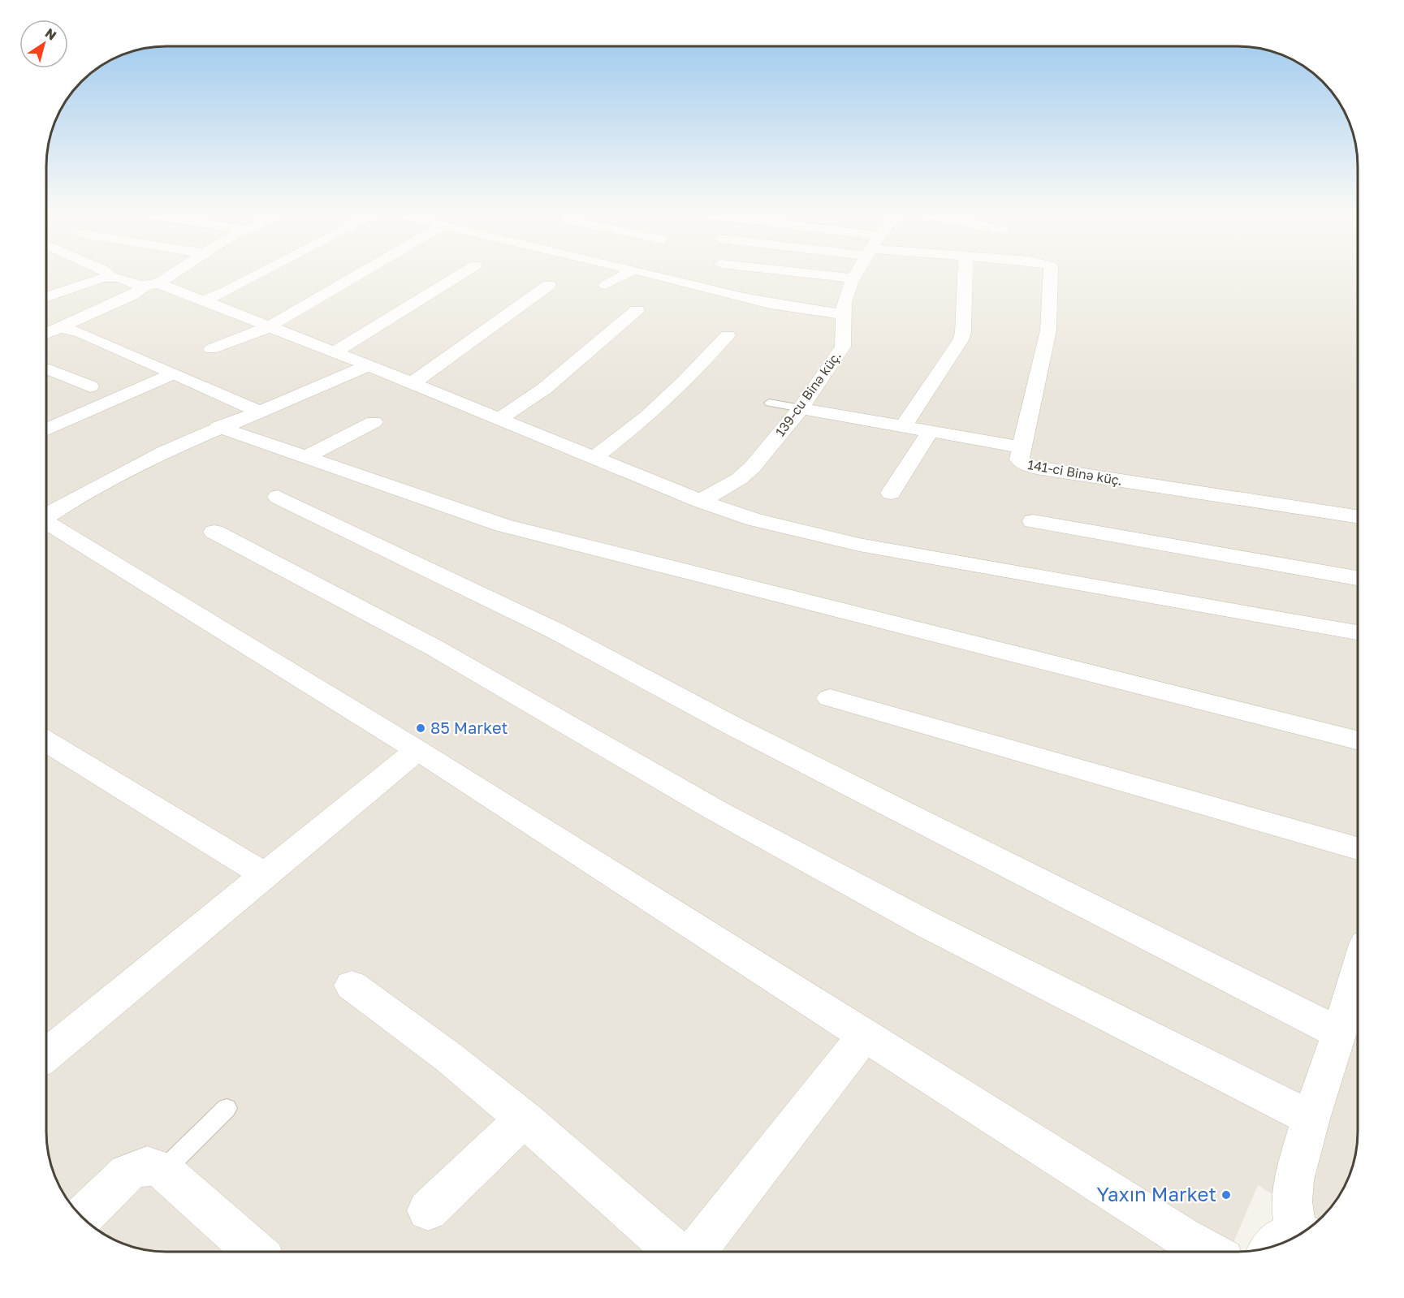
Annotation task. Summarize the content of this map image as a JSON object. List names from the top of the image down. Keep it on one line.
{"streets":{"street":["139-cu Binə küç.","141-ci Binə küç."]},"crossings":[["139-cu Binə küç.","141-ci Binə küç."]],"places":["85 Market","Yaxın Market"],"north":"top right"}
